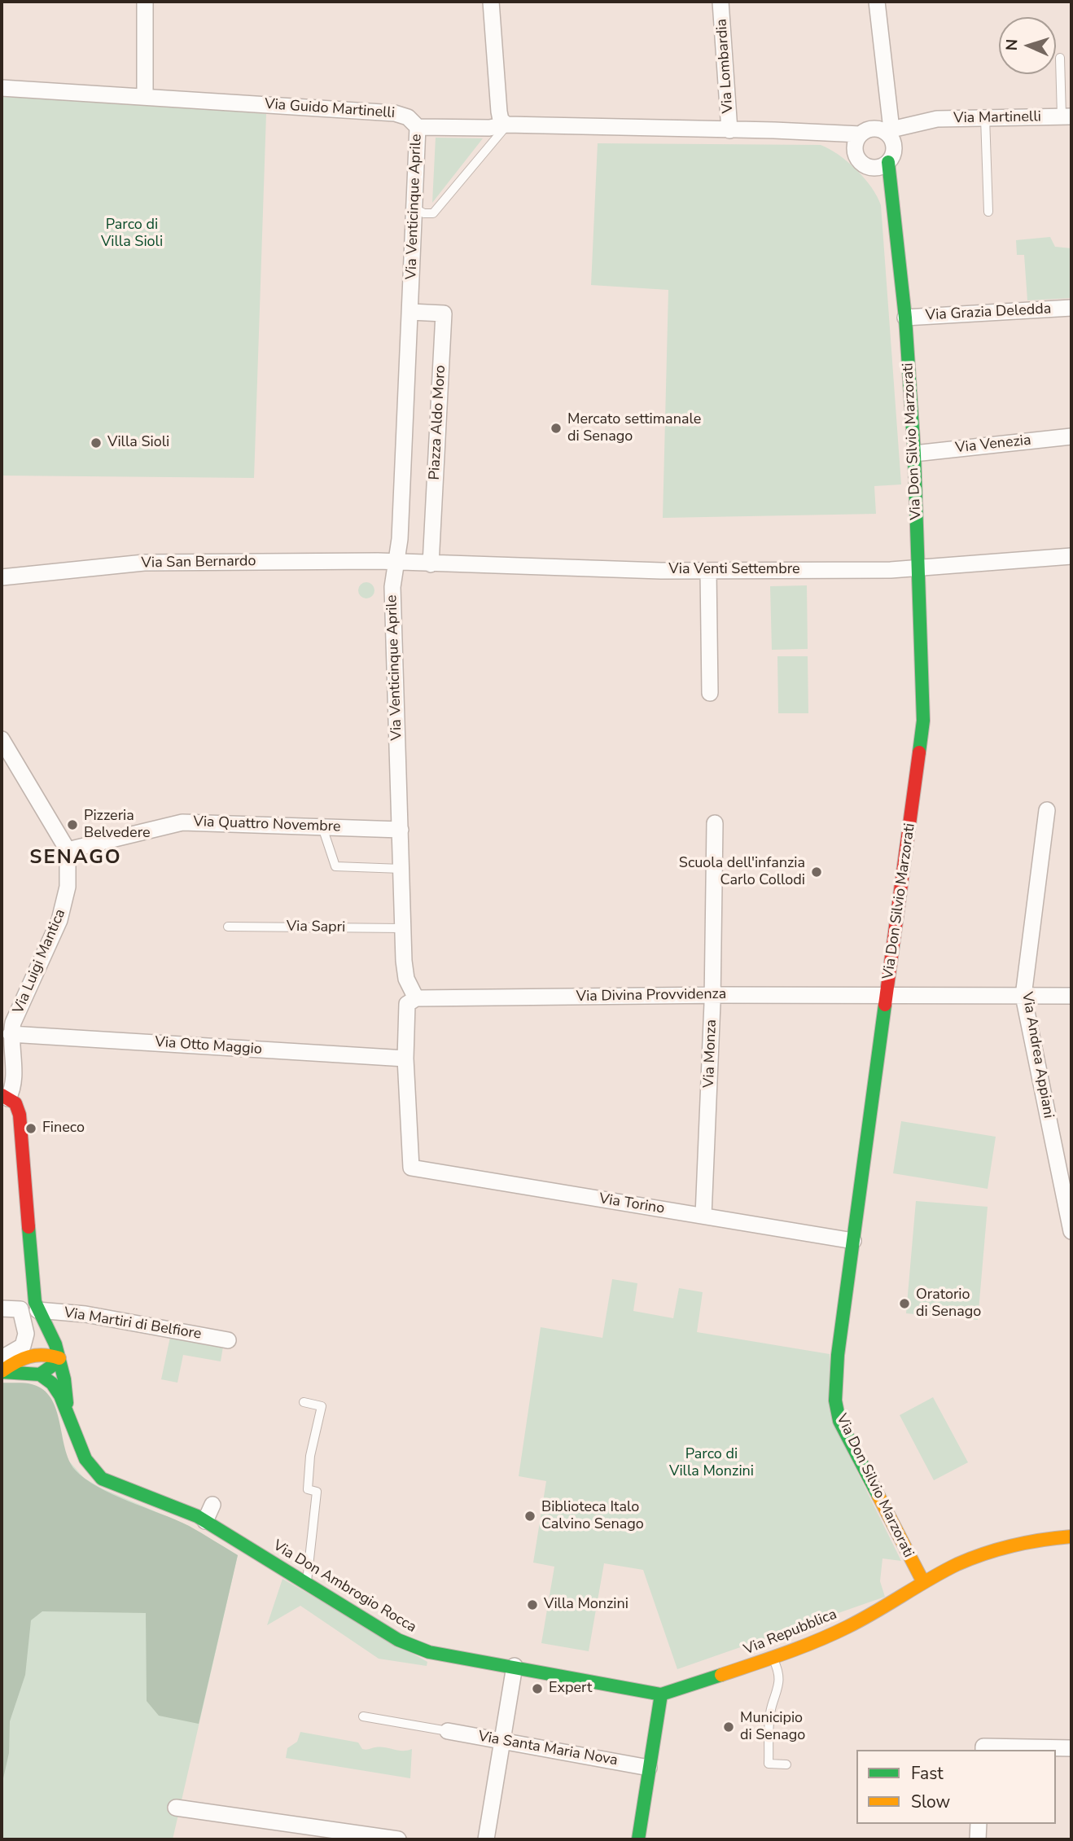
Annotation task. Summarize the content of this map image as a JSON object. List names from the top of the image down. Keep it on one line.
{"streets":{"street":["Via Lombardia","Via Guido Martinelli","Via Martinelli","Via Venticinque Aprile","Via Grazia Deledda","Piazza Aldo Moro","Via Don Silvio Marzorati","Via Venezia","Via San Bernardo","Via Venti Settembre","Via Quattro Novembre","Via Luigi Mantica","Via Divina Provvidenza","Via Otto Maggio","Via Monza","Via Andrea Appiani","Via Torino","Via Martiri di Belfiore","Via Don Ambrogio Rocca","Via Repubblica","Via Santa Maria Nova"],"lane":["Via Sapri"]},"crossings":[["Via Lombardia","Via Guido Martinelli"],["Via Guido Martinelli","Via Venticinque Aprile"],["Via Venticinque Aprile","Piazza Aldo Moro"],["Via Venticinque Aprile","Via San Bernardo"],["Via Venticinque Aprile","Via Venti Settembre"],["Via Venticinque Aprile","Via Quattro Novembre"],["Via Venticinque Aprile","Via Sapri"],["Via Venticinque Aprile","Via Divina Provvidenza"],["Via Grazia Deledda","Via Don Silvio Marzorati"],["Piazza Aldo Moro","Via Venti Settembre"],["Via Don Silvio Marzorati","Via Venezia"],["Via Don Silvio Marzorati","Via Venti Settembre"],["Via Don Silvio Marzorati","Via Divina Provvidenza"],["Via Don Silvio Marzorati","Via Torino"],["Via Don Silvio Marzorati","Via Repubblica"],["Via San Bernardo","Via Venti Settembre"],["Via Quattro Novembre","Via Luigi Mantica"],["Via Luigi Mantica","Via Otto Maggio"],["Via Divina Provvidenza","Via Monza"],["Via Divina Provvidenza","Via Andrea Appiani"],["Via Otto Maggio","Via Torino"],["Via Monza","Via Torino"],["Via Don Ambrogio Rocca","Via Repubblica"]],"districts":["SENAGO"],"parks":["Parco di Villa Sioli","Parco di Villa Monzini"],"places":["Mercato settimanale di Senago","Villa Sioli","Pizzeria Belvedere","Scuola dell'infanzia Carlo Collodi","Fineco","Oratorio di Senago","Biblioteca Italo Calvino Senago","Villa Monzini","Expert","Municipio di Senago"],"legend":["Fast","Slow"],"north":"left"}
